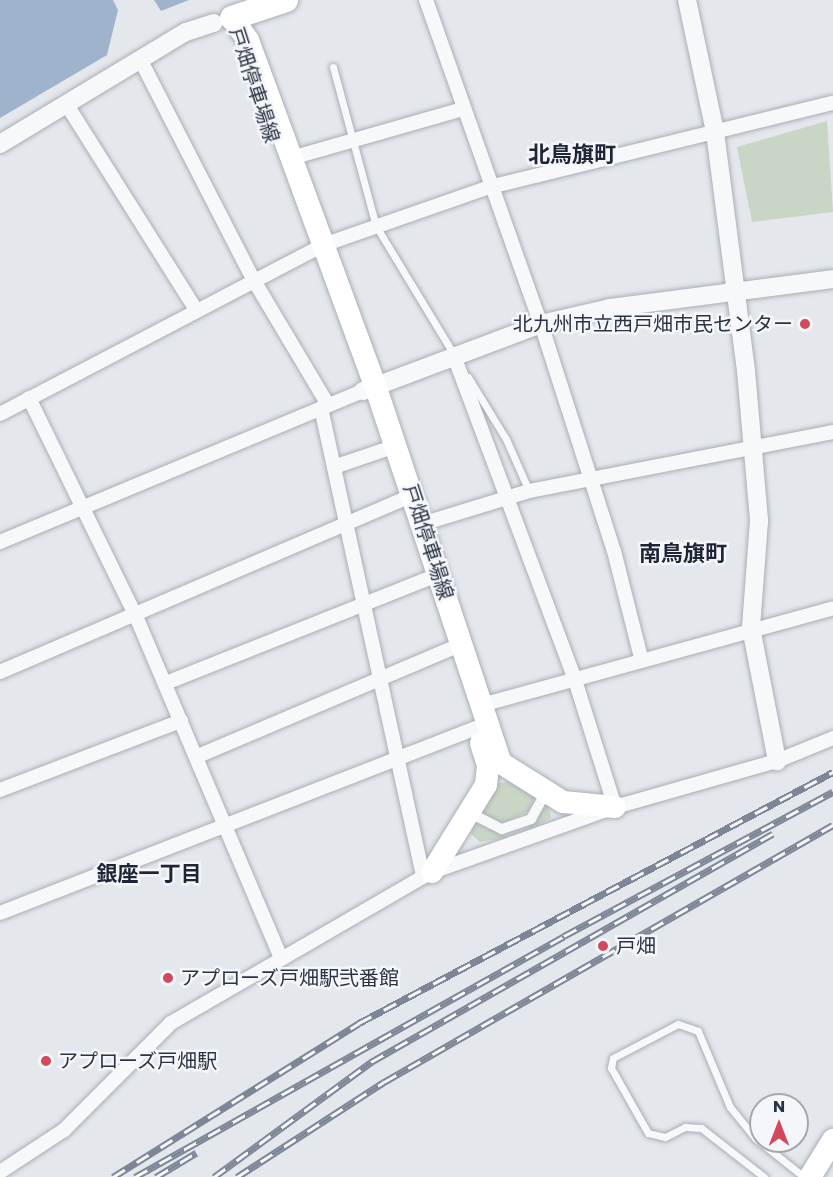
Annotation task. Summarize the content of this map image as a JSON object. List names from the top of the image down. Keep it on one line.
{"streets":{"main road":["戸畑停車場線"]},"districts":["北鳥旗町","南鳥旗町","銀座一丁目"],"places":["北九州市立西戸畑市民センター","戸畑","アプローズ戸畑駅弐番館","アプローズ戸畑駅"],"north":"top"}
